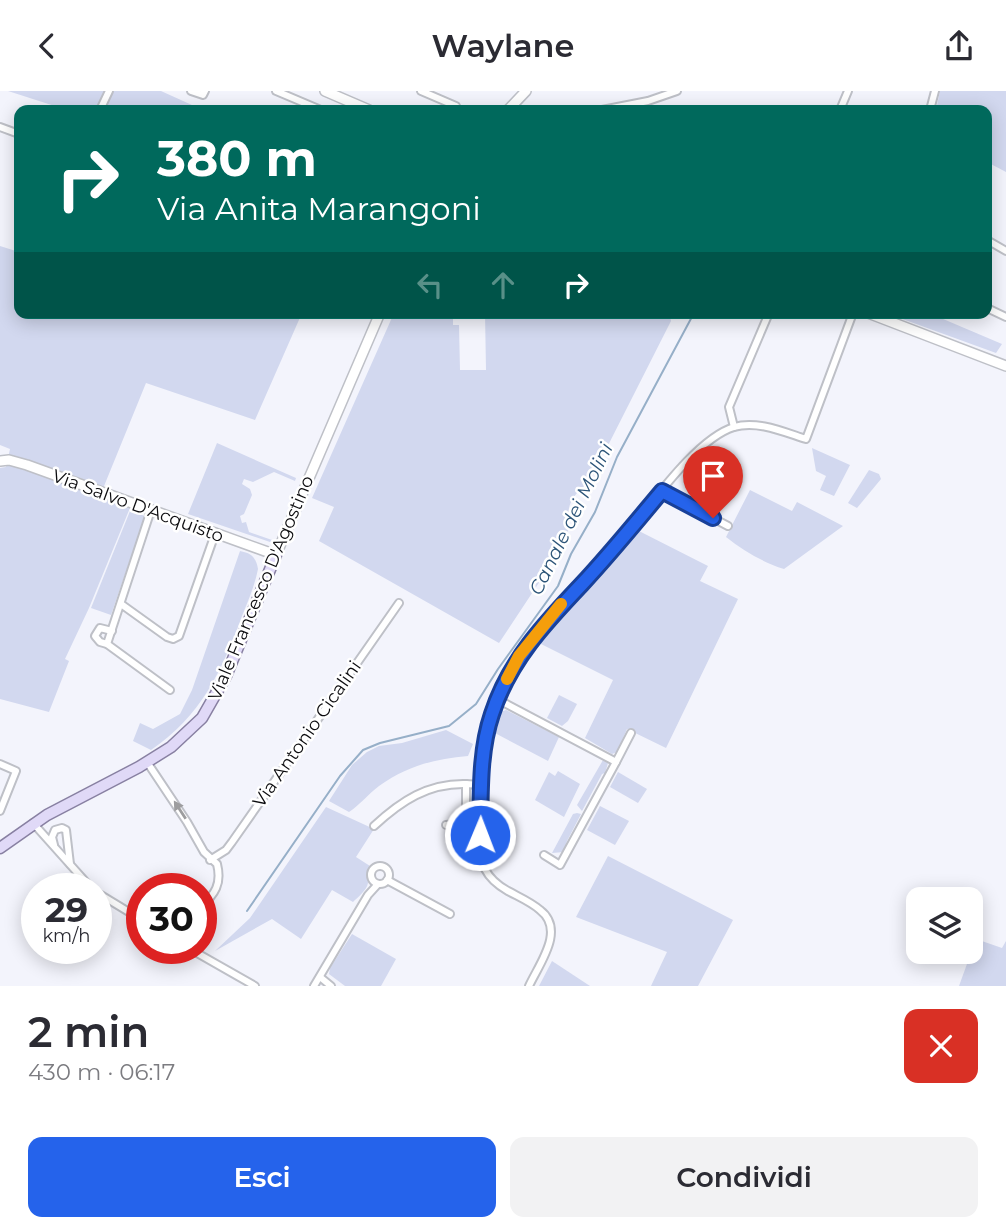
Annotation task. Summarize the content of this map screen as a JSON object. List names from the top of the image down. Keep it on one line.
{"streets":{"main road":["Viale Francesco D'Agostino"],"street":["Via Salvo D'Acquisto","Via Antonio Cicalini"]},"crossings":[["Via Salvo D'Acquisto","Viale Francesco D'Agostino"]],"water":["Canale dei Molini"],"page":{"header":"Waylane","turn":["380 m","Via Anita Marangoni"],"speed":"29 km/h","limit":"30","heading":["2 min","430 m · 06:17"],"buttons":["Esci","Condividi"]}}
